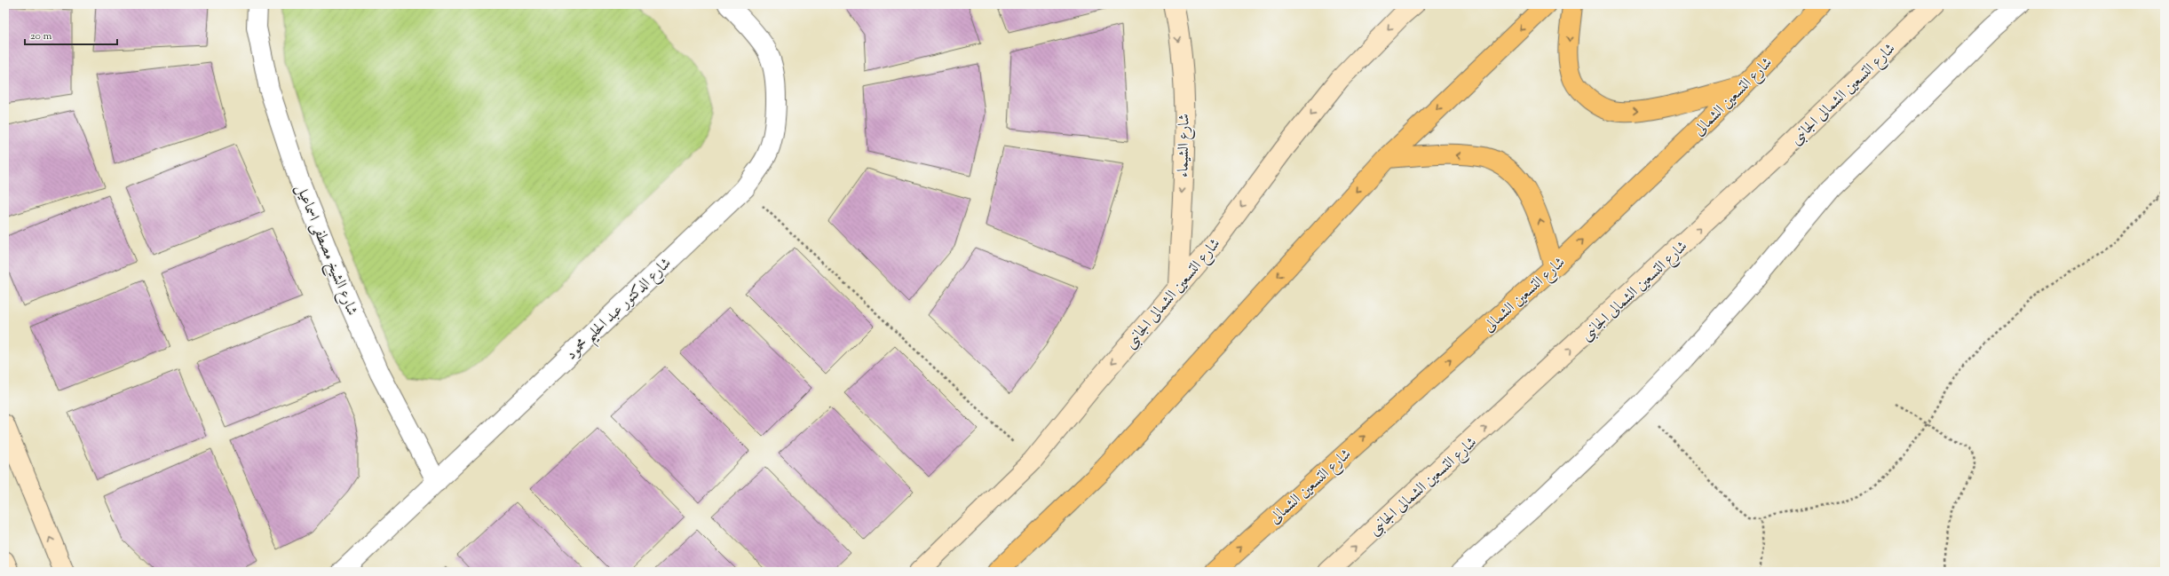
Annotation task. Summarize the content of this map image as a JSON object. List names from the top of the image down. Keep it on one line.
{"streets":{"main road":["شارع التسعين الشمالى"],"street":["شارع التسعين الشمالى الجانبى","شارع الشيماء","شارع الشيخ مصطفى اسماعيل","شارع الدكتور عبد الحليم محمود"]},"crossings":[["شارع التسعين الشمالى الجانبى","شارع الشيماء"],["شارع الشيخ مصطفى اسماعيل","شارع الدكتور عبد الحليم محمود"]],"one_way":["شارع الشيماء"],"scale_bar":"20 m"}
